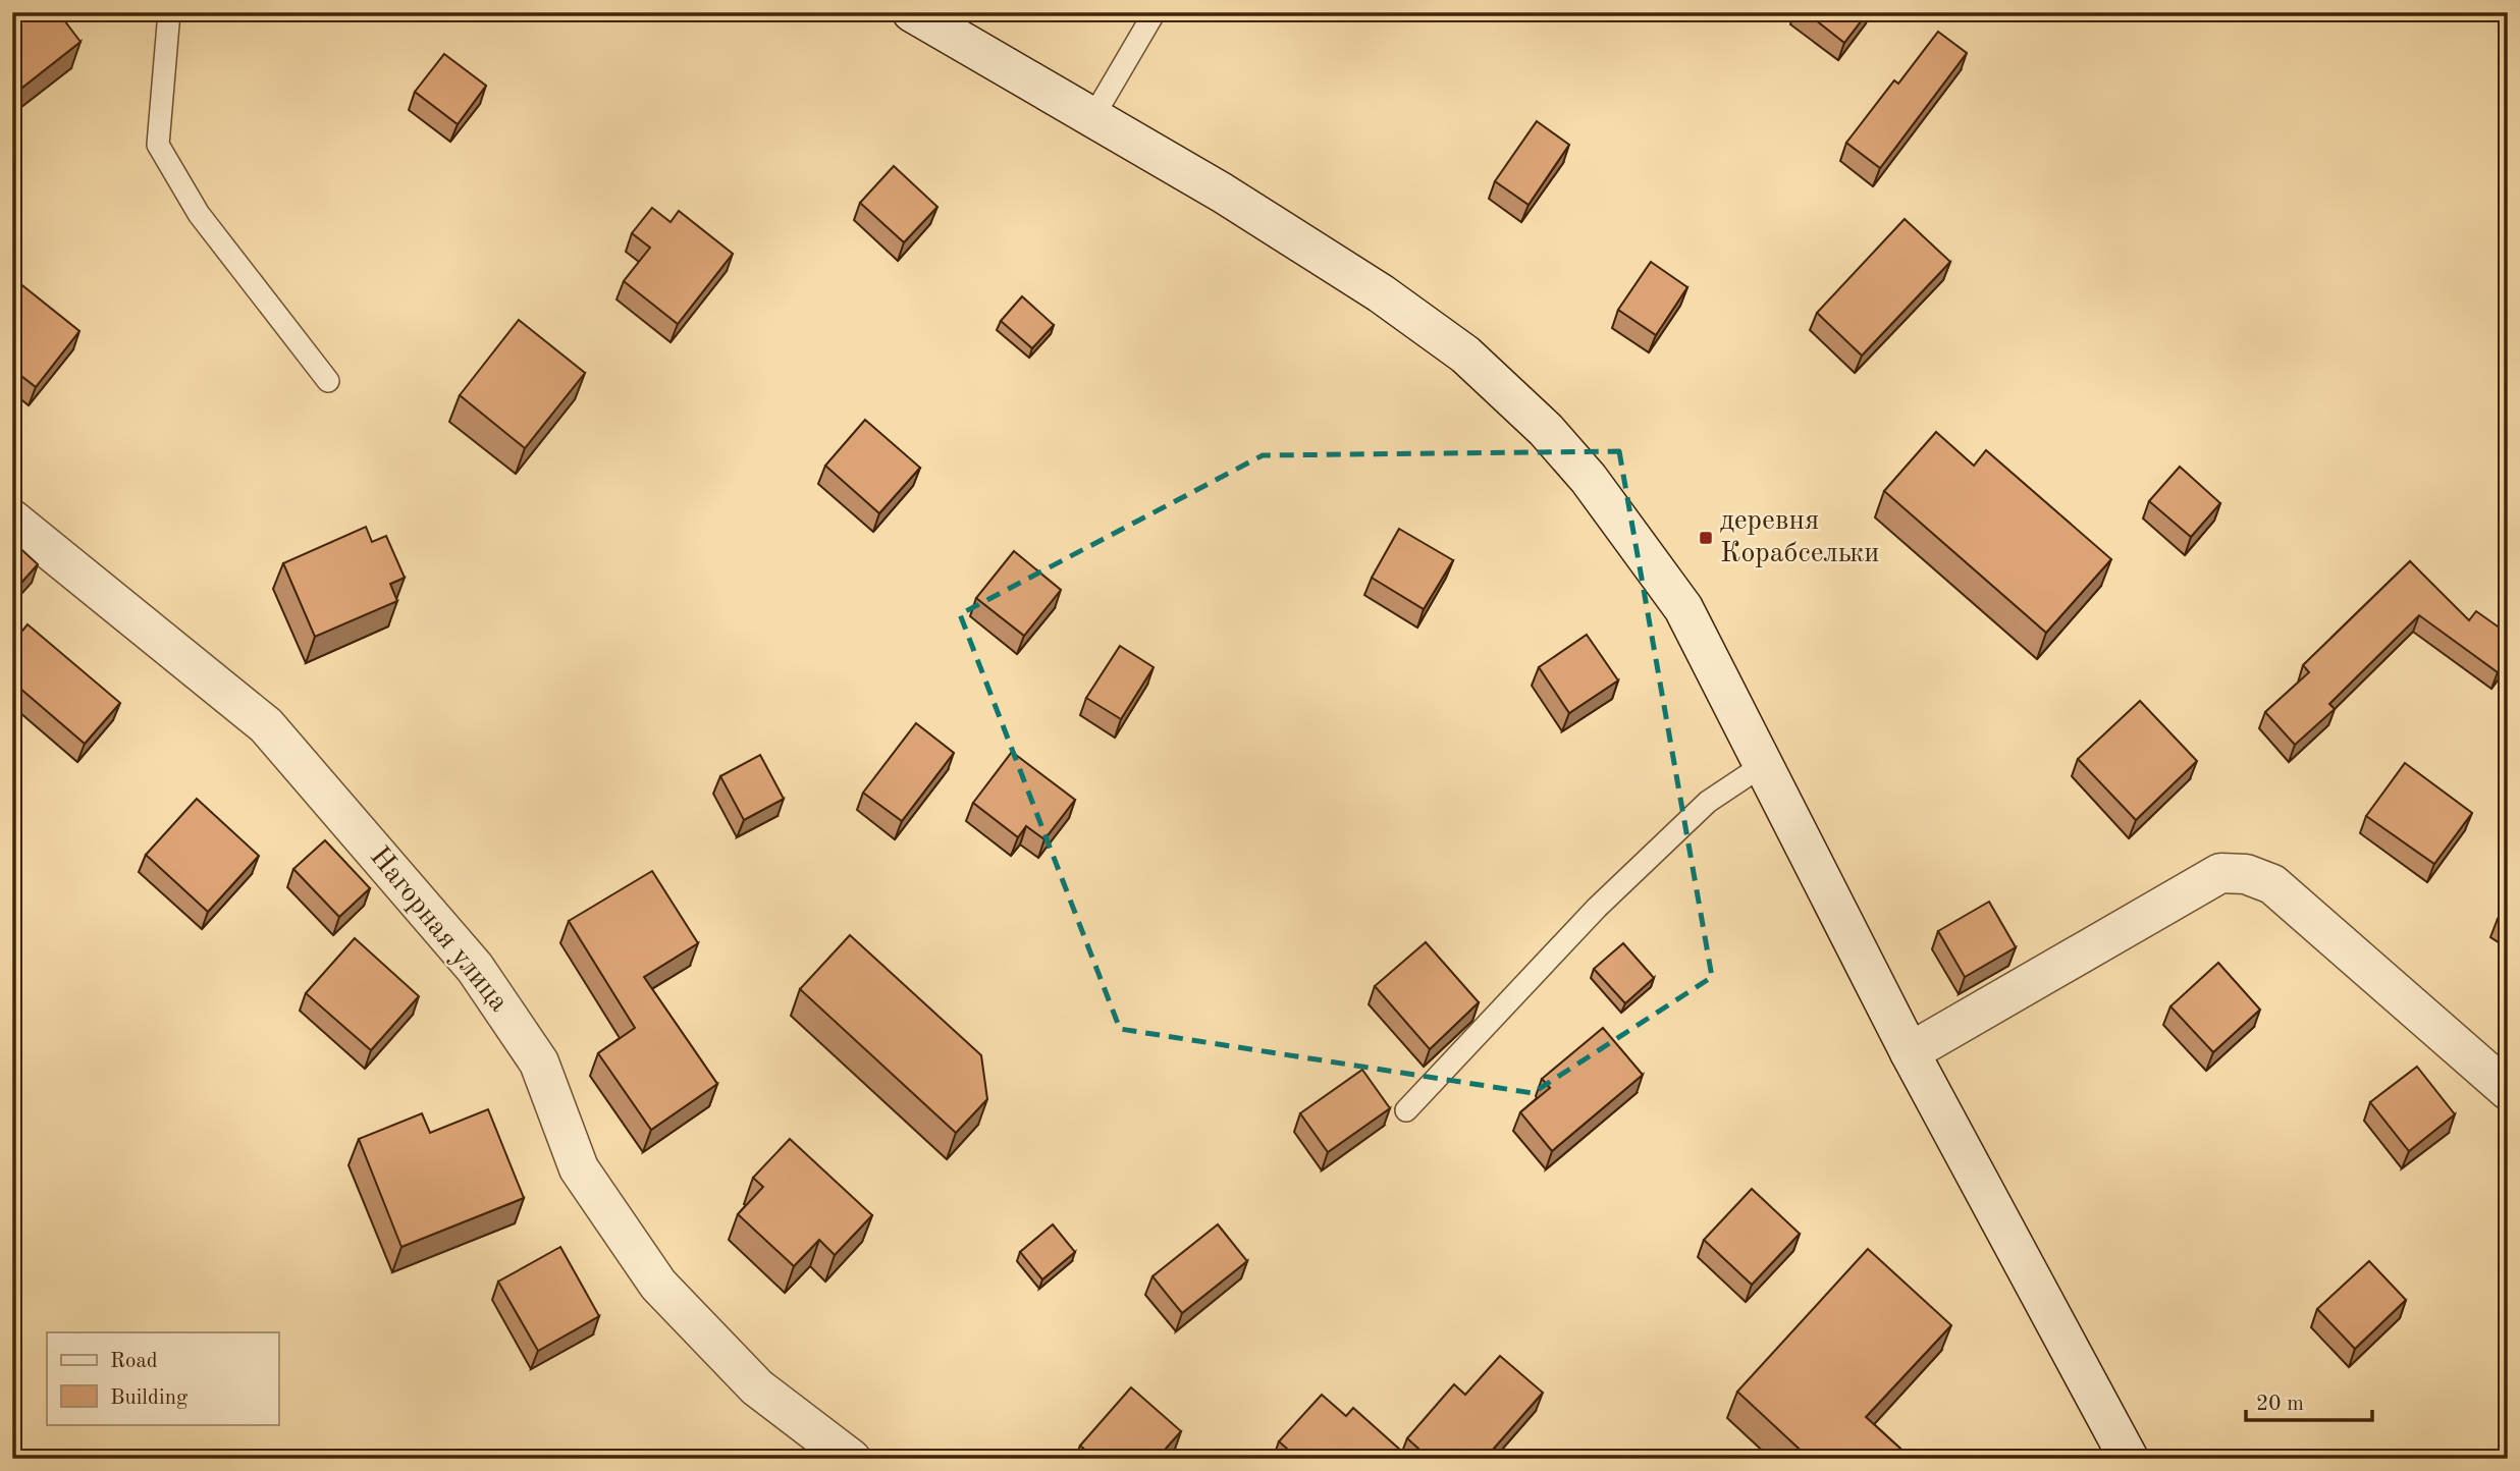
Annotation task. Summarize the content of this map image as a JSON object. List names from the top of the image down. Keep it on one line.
{"streets":{"street":["Нагорная улица"]},"places":{"transit":["деревня Корабсельки"]},"legend":["Road","Building"],"scale_bar":"20 m"}
